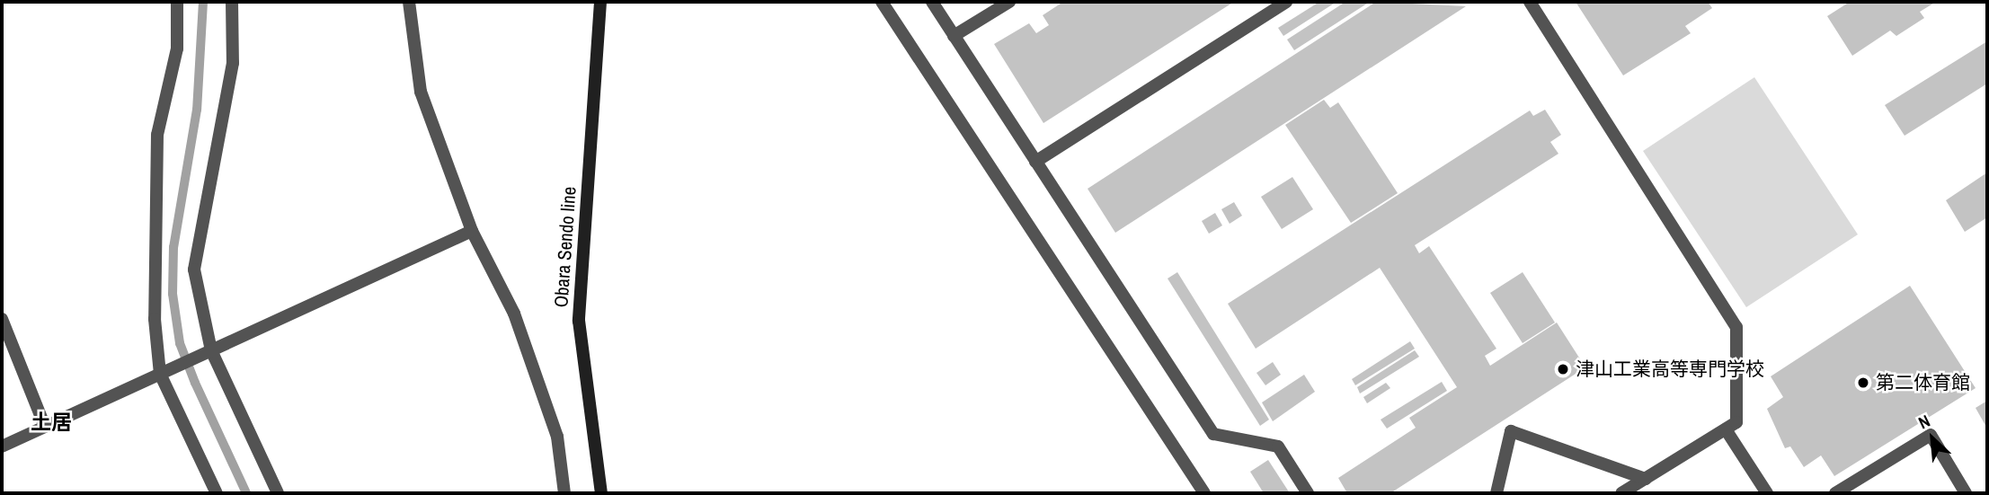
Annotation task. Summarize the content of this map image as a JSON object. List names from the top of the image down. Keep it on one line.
{"streets":{"main road":["Obara Sendo line"]},"districts":["土居"],"places":["津山工業高等専門学校","第二体育館"],"north":"top left"}
